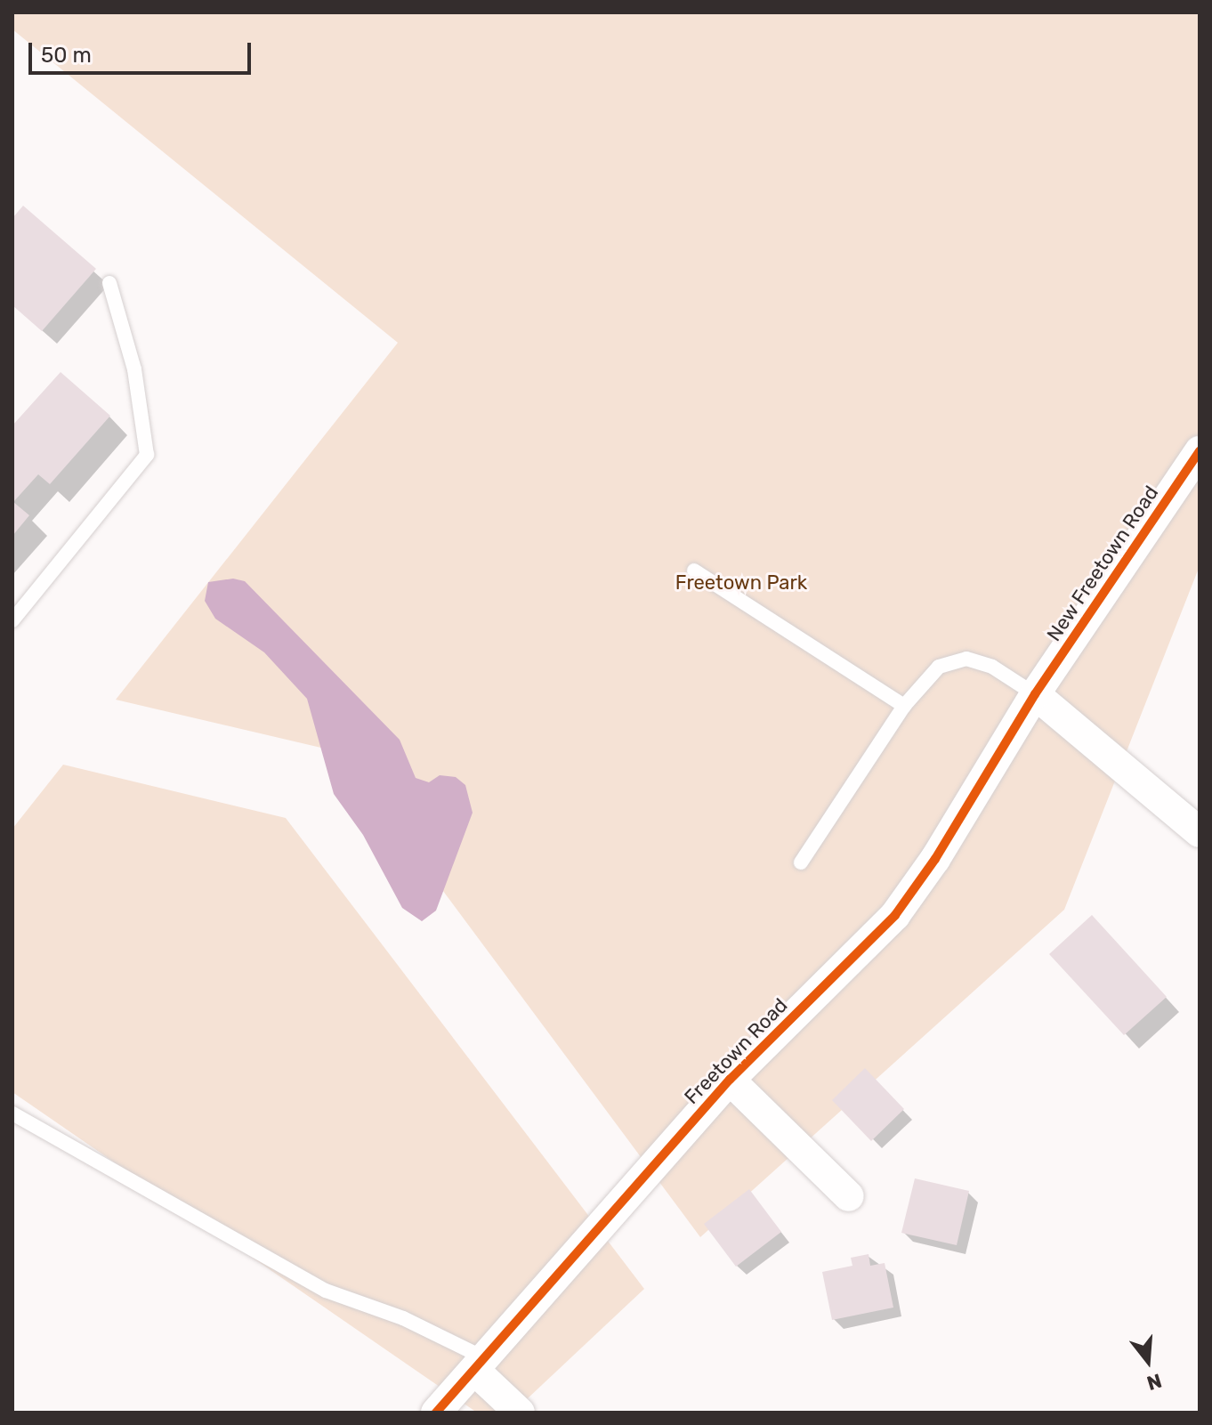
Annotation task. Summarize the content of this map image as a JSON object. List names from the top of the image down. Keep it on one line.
{"streets":{"street":["New Freetown Road","Freetown Road"]},"crossings":[["New Freetown Road","Freetown Road"]],"parks":["Freetown Park"],"scale_bar":"50 m","north":"bottom"}
